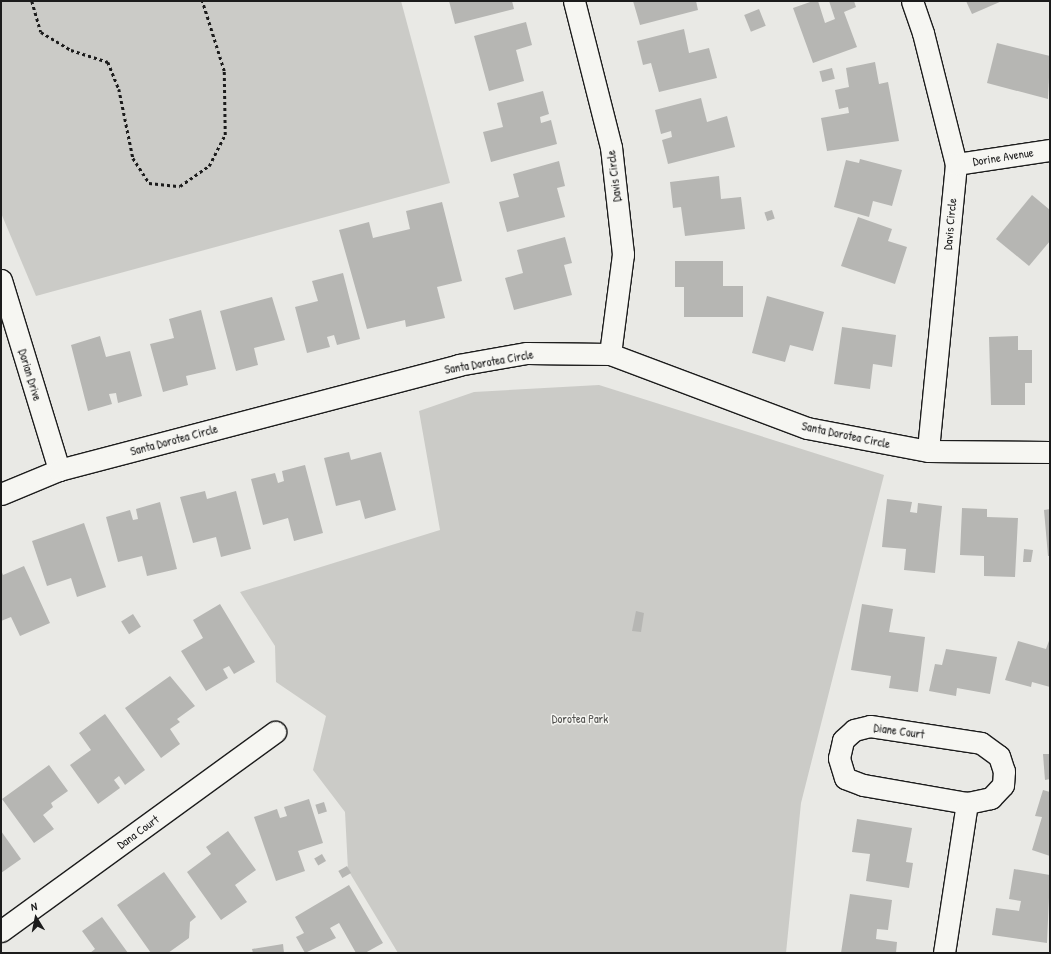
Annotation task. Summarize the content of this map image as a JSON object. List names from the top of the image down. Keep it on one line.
{"streets":{"street":["Dorine Avenue","Davis Circle","Santa Dorotea Circle","Dorian Drive","Diane Court","Dana Court"]},"crossings":[["Dorine Avenue","Davis Circle"],["Davis Circle","Santa Dorotea Circle"],["Santa Dorotea Circle","Dorian Drive"]],"parks":["Dorotea Park"],"north":"top"}
